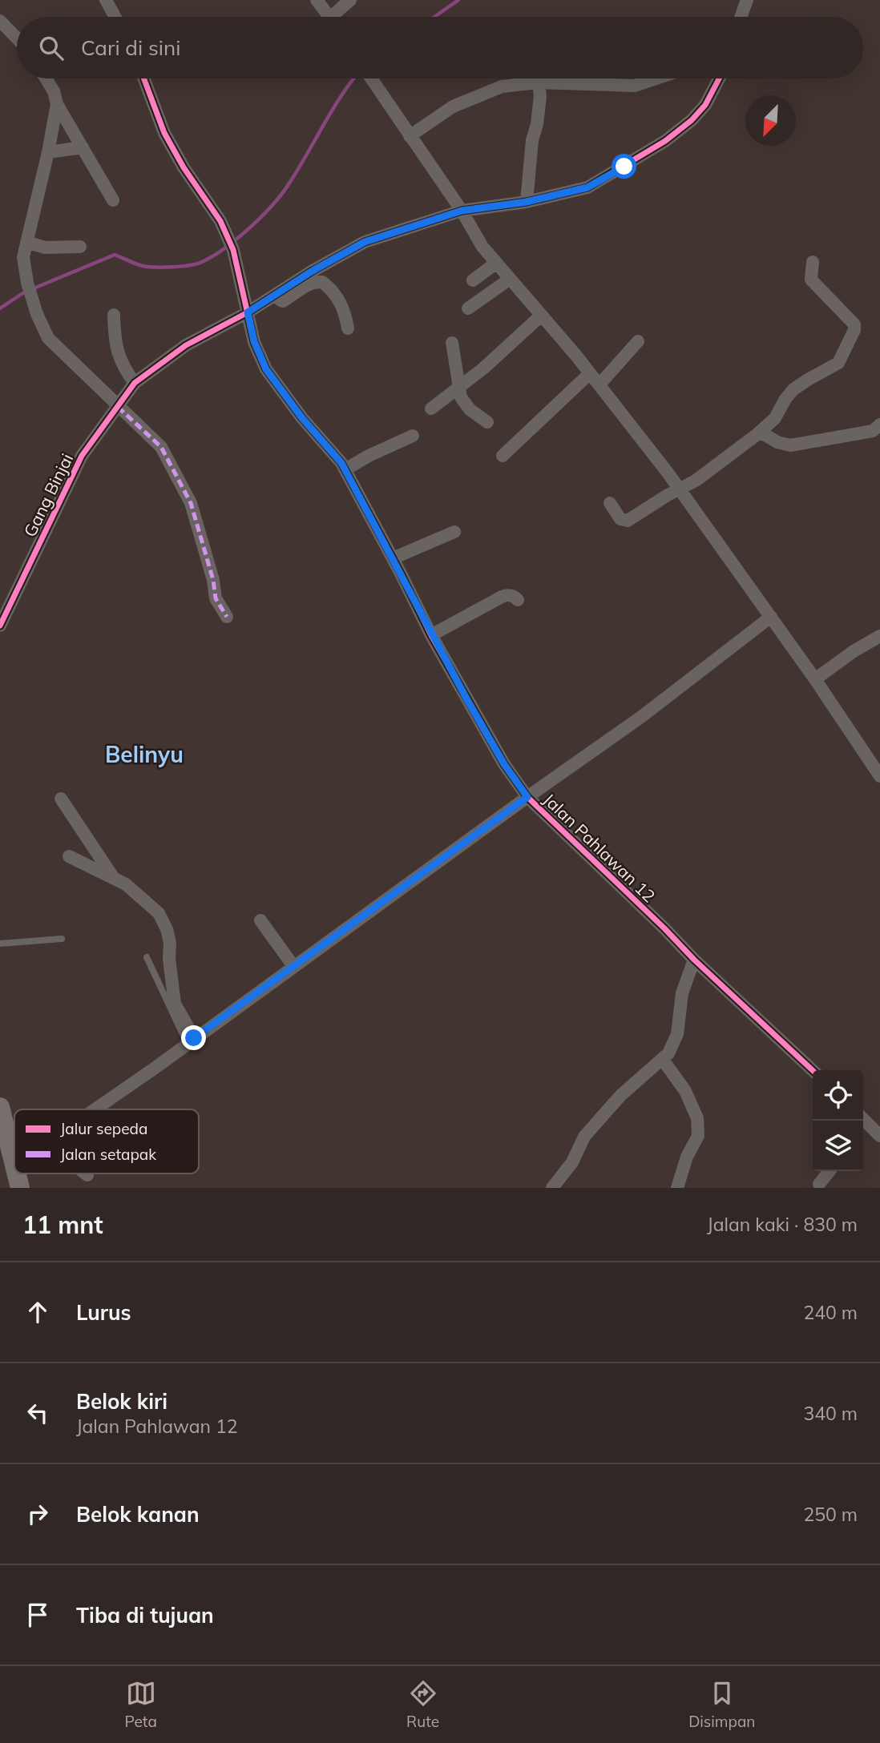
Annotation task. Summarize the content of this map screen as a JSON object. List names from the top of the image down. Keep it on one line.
{"streets":{"street":["Gang Binjai","Jalan Pahlawan 12"]},"crossings":[["Gang Binjai","Jalan Pahlawan 12"]],"districts":["Belinyu"],"legend":["Jalur sepeda","Jalan setapak"],"north":"bottom left","page":{"search":"Cari di sini","heading":["11 mnt","Jalan kaki · 830 m"],"list":[["Lurus","240 m"],["Belok kiri","Jalan Pahlawan 12","340 m"],["Belok kanan","250 m"],"Tiba di tujuan"],"nav":["Peta","Rute","Disimpan"]}}
